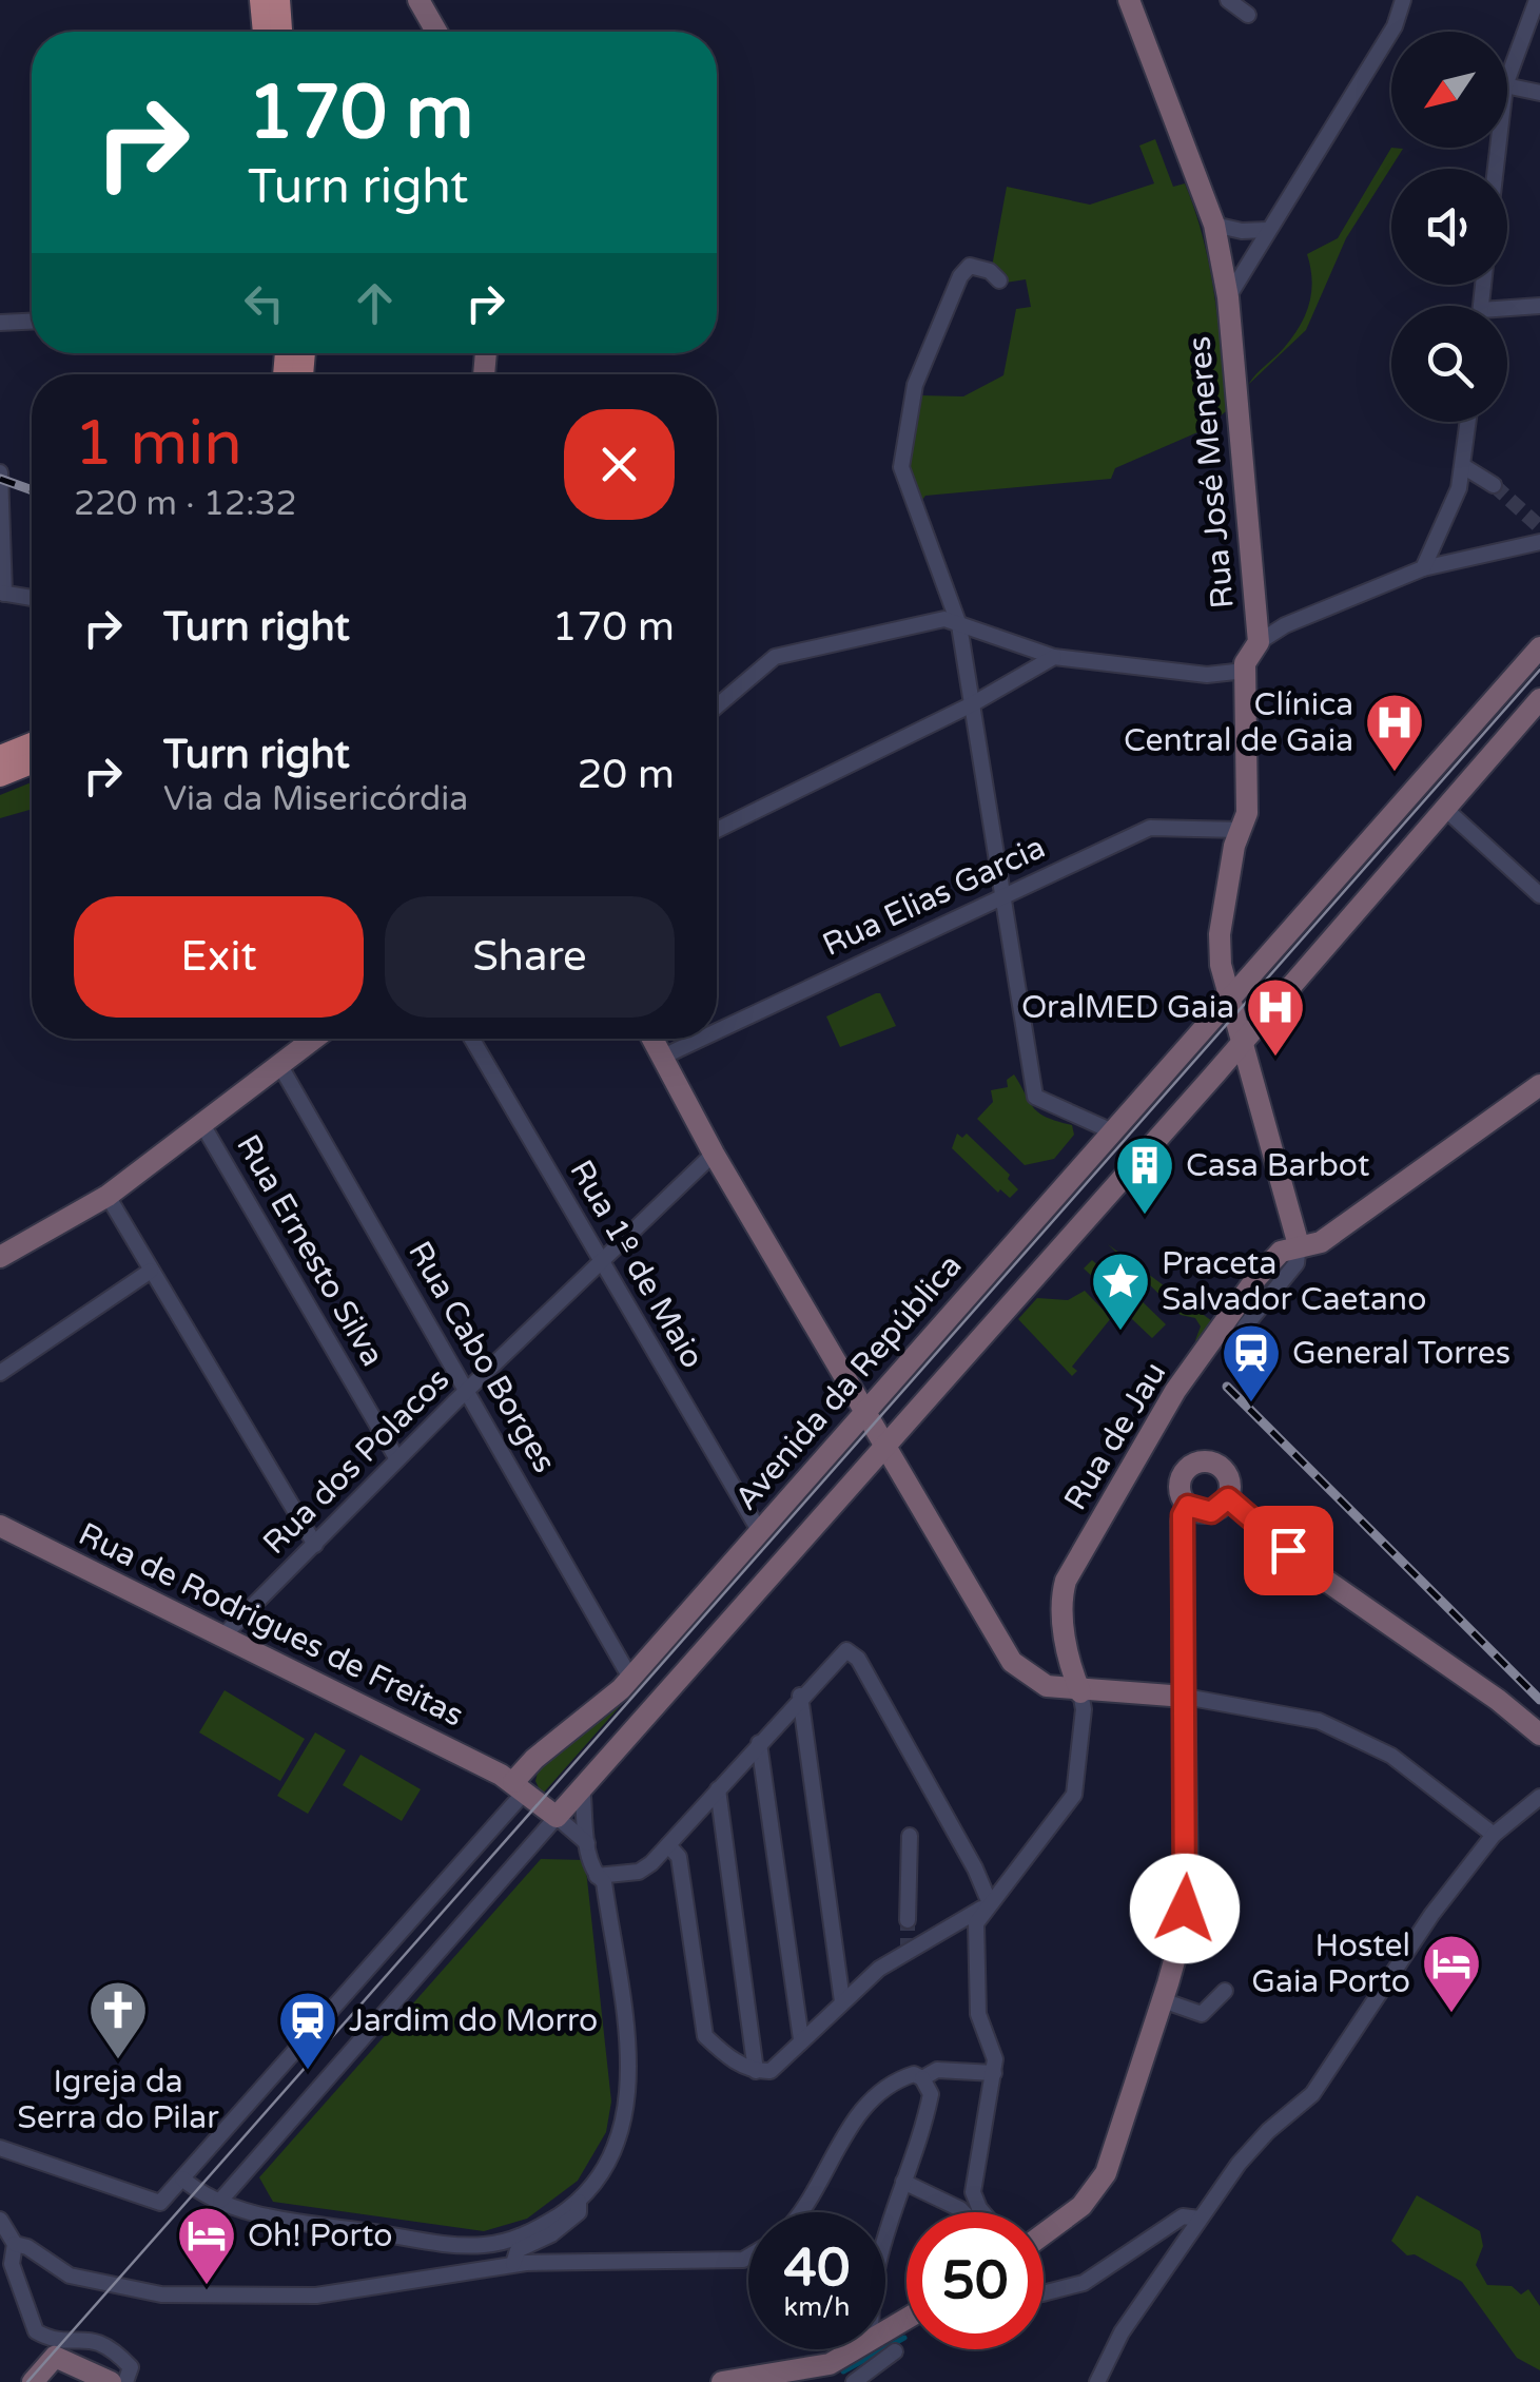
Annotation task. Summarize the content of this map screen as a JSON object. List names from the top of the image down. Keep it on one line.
{"streets":{"main road":["Rua José Meneres","Avenida da República","Rua de Jau","Rua de Rodrigues de Freitas"],"street":["Rua Elias Garcia","Rua Ernesto Silva","Rua 1º de Maio","Rua Cabo Borges","Rua dos Polacos"]},"crossings":[["Rua Ernesto Silva","Rua dos Polacos"],["Rua 1º de Maio","Avenida da República"],["Rua 1º de Maio","Rua dos Polacos"],["Rua Cabo Borges","Avenida da República"],["Rua Cabo Borges","Rua dos Polacos"],["Avenida da República","Rua de Rodrigues de Freitas"],["Rua dos Polacos","Rua de Rodrigues de Freitas"]],"places":{"hospital":["Clínica Central de Gaia","OralMED Gaia"],"building":["Casa Barbot"],"place":["Praceta Salvador Caetano"],"station":["General Torres","Jardim do Morro"],"hotel":["Hostel Gaia Porto","Oh! Porto"],"church":["Igreja da Serra do Pilar"]},"north":"bottom left","page":{"turn":["170 m","Turn right"],"heading":["1 min","220 m · 12:32"],"list":[{"name":"Turn right","value":"170 m"},{"name":"Turn right","note":"Via da Misericórdia","value":"20 m"}],"buttons":["Exit","Share"],"speed":"40 km/h","limit":"50"}}
